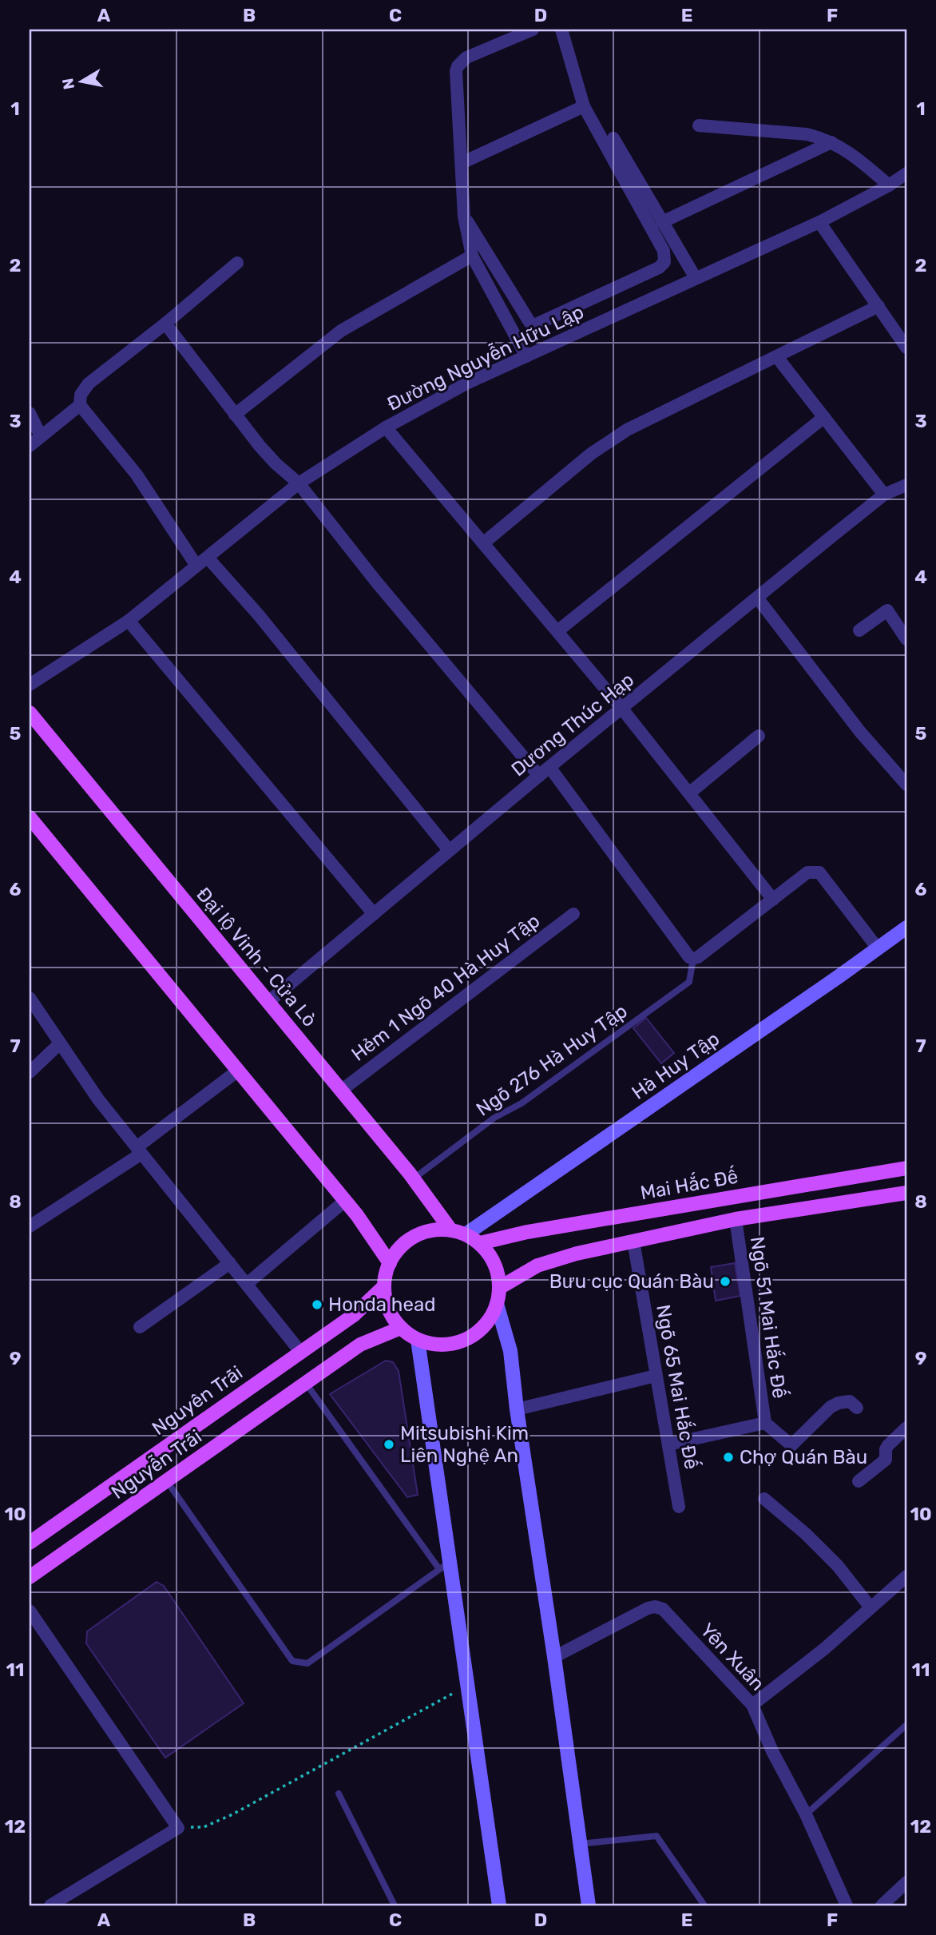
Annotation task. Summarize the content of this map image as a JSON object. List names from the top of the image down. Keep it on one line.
{"streets":{"main road":["Đại lộ Vinh - Cửa Lò","Mai Hắc Đế","Nguyên Trãi","Nguyễn Trãi"],"street":["Đường Nguyễn Hữu Lập","Dương Thúc Hạp","Hẻm 1 Ngõ 40 Hà Huy Tập","Hà Huy Tập","Ngõ 51 Mai Hắc Đế","Ngõ 65 Mai Hắc Đế","Yên Xuân"],"lane":["Ngõ 276 Hà Huy Tập"]},"crossings":[["Dương Thúc Hạp","Đại lộ Vinh - Cửa Lò"],["Đại lộ Vinh - Cửa Lò","Hẻm 1 Ngõ 40 Hà Huy Tập"],["Đại lộ Vinh - Cửa Lò","Ngõ 276 Hà Huy Tập"],["Đại lộ Vinh - Cửa Lò","Hà Huy Tập"],["Đại lộ Vinh - Cửa Lò","Mai Hắc Đế"],["Đại lộ Vinh - Cửa Lò","Nguyên Trãi"],["Hà Huy Tập","Mai Hắc Đế"],["Hà Huy Tập","Nguyên Trãi"],["Mai Hắc Đế","Nguyên Trãi"],["Ngõ 51 Mai Hắc Đế","Ngõ 65 Mai Hắc Đế"]],"places":["Bưu cục Quán Bàu","Honda head","Mitsubishi Kim Liên Nghệ An","Chợ Quán Bàu"],"north":"left","grid":{"columns":["A","B","C","D","E","F"],"rows":["1","2","3","4","5","6","7","8","9","10","11","12"]}}
